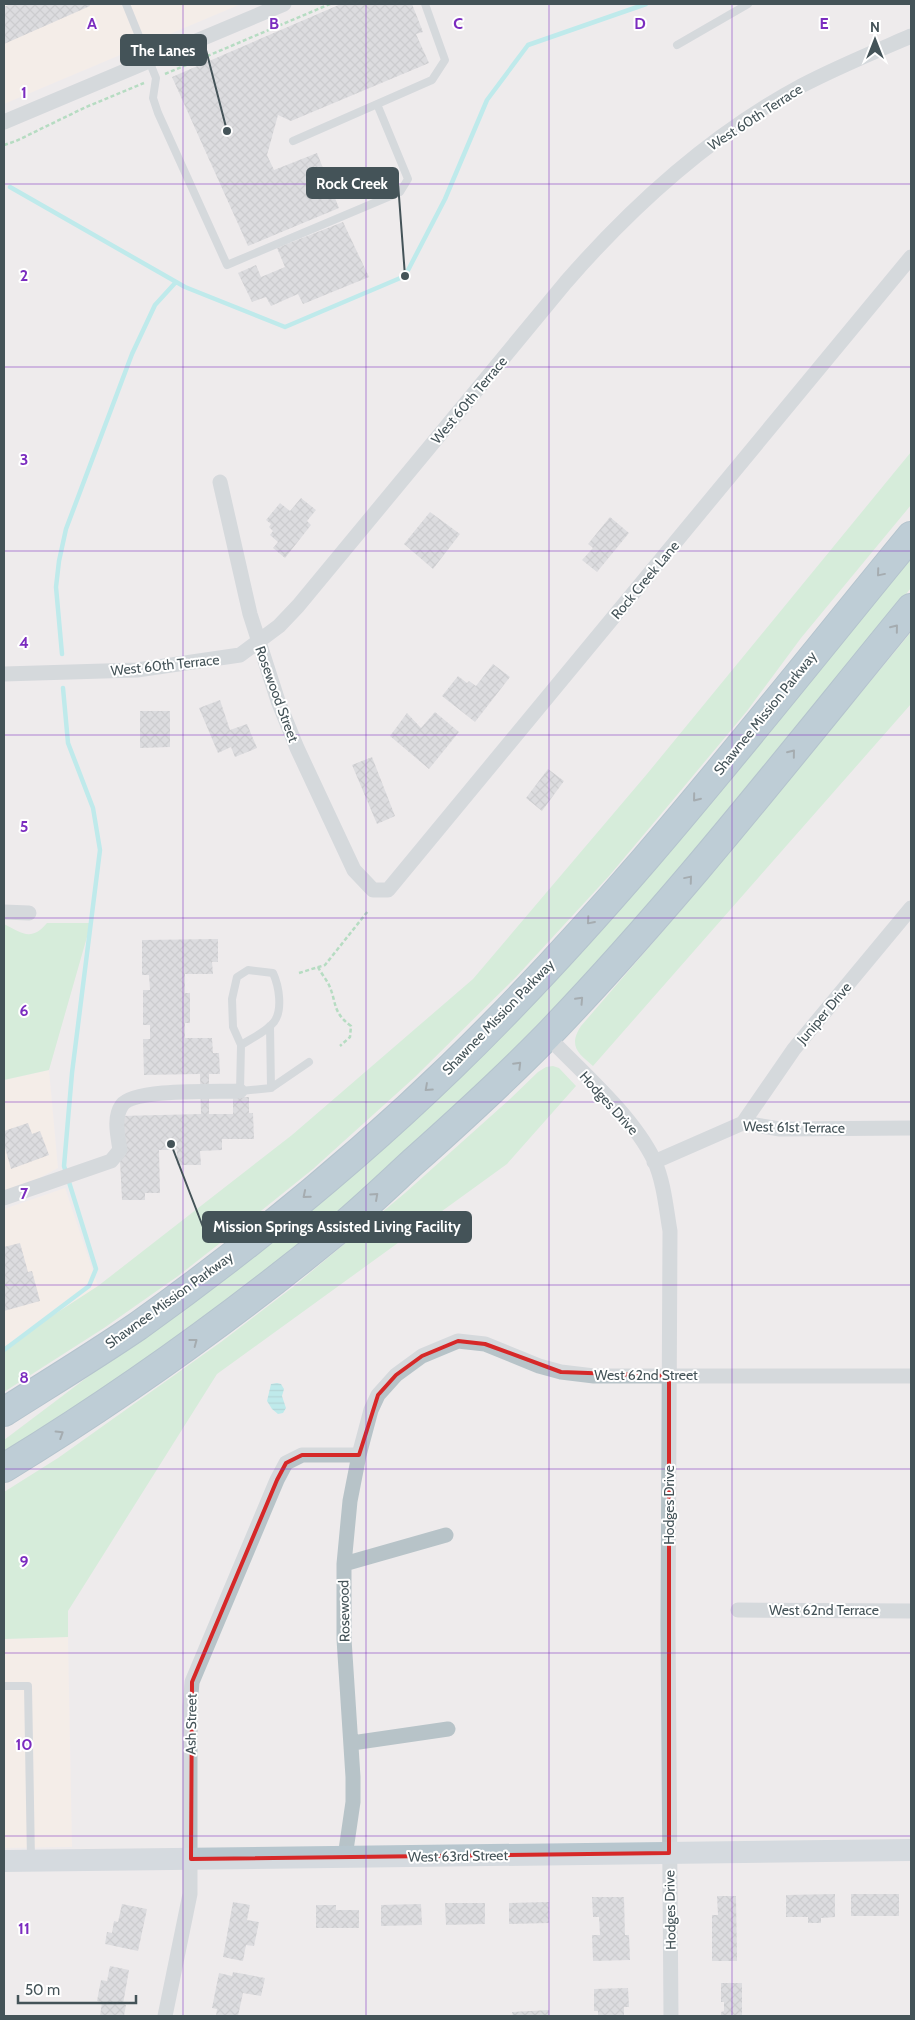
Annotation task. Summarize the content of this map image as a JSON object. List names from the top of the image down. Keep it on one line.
{"streets":{"highway":["Shawnee Mission Parkway"],"main road":["West 63rd Street"],"street":["West 60th Terrace","Rock Creek Lane","Rosewood Street","Juniper Drive","Hodges Drive","West 61st Terrace","West 62nd Street","West 62nd Terrace","Rosewood","Ash Street"]},"crossings":[["West 60th Terrace","Rosewood Street"],["Rock Creek Lane","Rosewood Street"],["Juniper Drive","West 61st Terrace"],["Hodges Drive","West 61st Terrace"],["Hodges Drive","West 62nd Street"],["Hodges Drive","West 63rd Street"],["West 62nd Street","Rosewood"],["Rosewood","Ash Street"],["Rosewood","West 63rd Street"],["Ash Street","West 63rd Street"]],"places":["The Lanes","Rock Creek","Mission Springs Assisted Living Facility"],"scale_bar":"50 m","north":"top","grid":{"columns":["A","B","C","D","E"],"rows":["1","2","3","4","5","6","7","8","9","10","11"]}}
